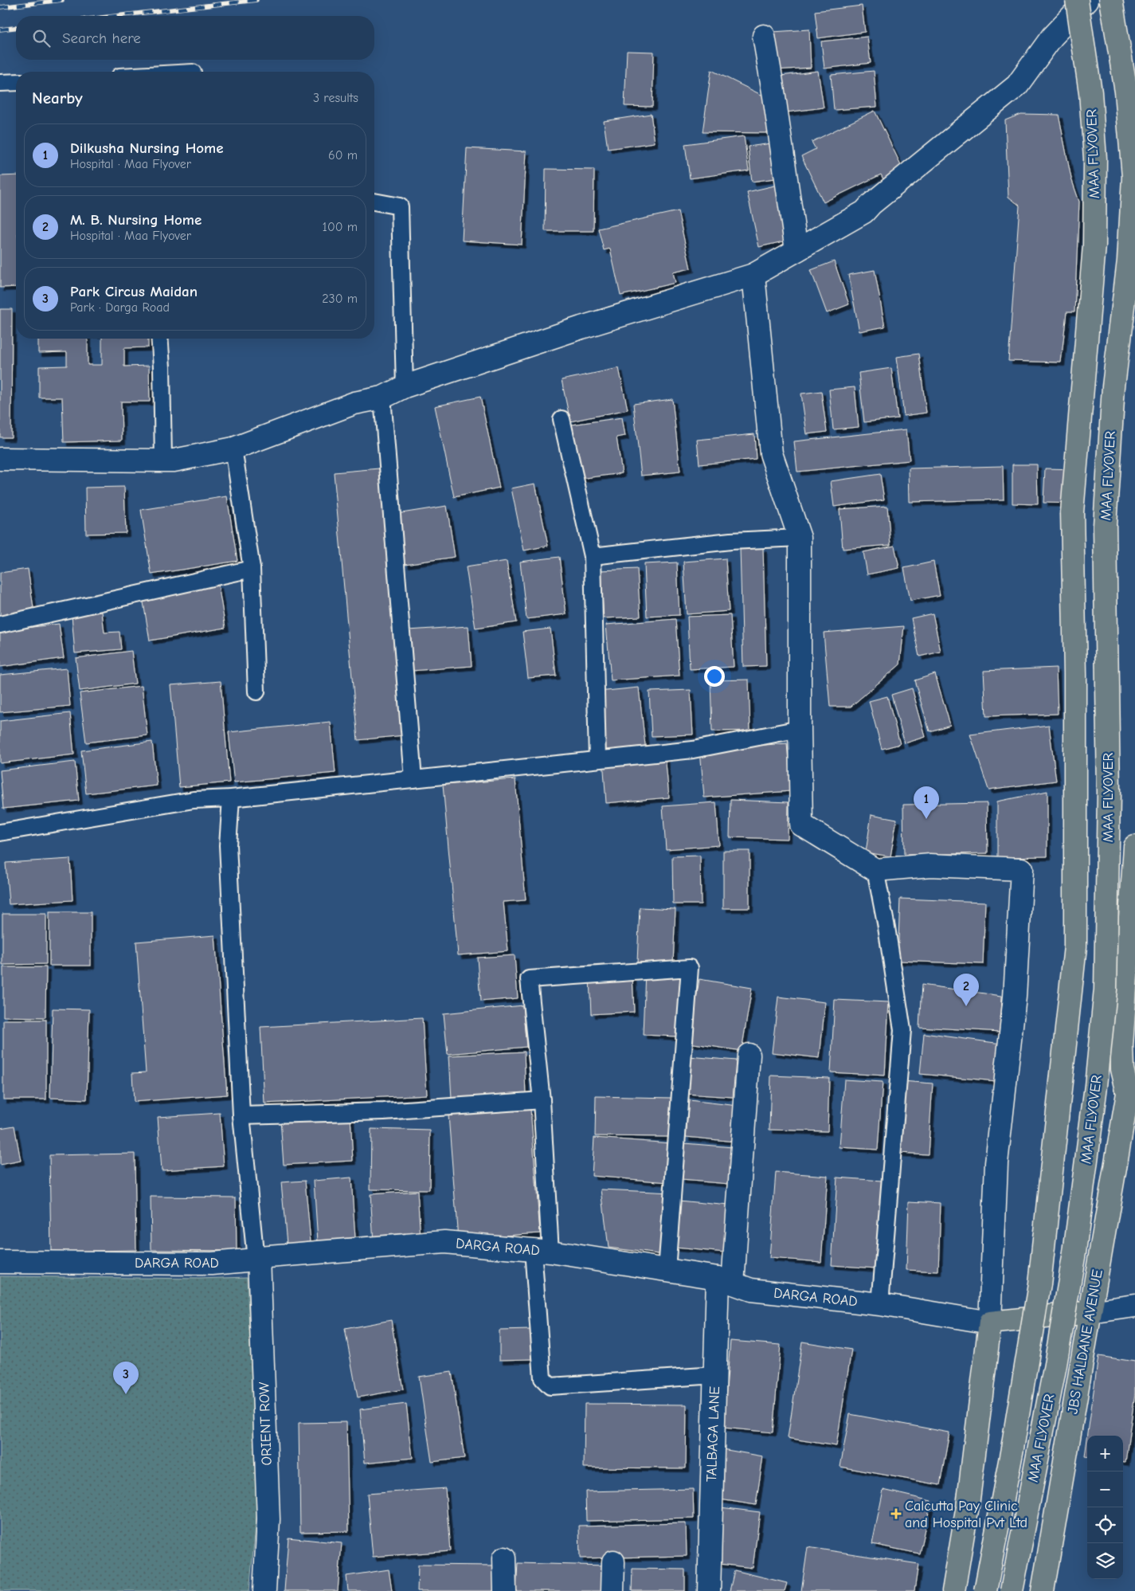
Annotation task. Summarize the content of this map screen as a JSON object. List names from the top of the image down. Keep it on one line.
{"streets":{"main road":["MAA FLYOVER","JBS HALDANE AVENUE"],"street":["DARGA ROAD","ORIENT ROW","TALBAGA LANE"]},"crossings":[["DARGA ROAD","ORIENT ROW"],["DARGA ROAD","TALBAGA LANE"]],"places":{"health":["Calcutta Pay Clinic and Hospital Pvt Ltd"]},"page":{"search":"Search here","heading":["Nearby","3 results"],"list":[{"mark":"1","name":"Dilkusha Nursing Home","note":"Hospital · Maa Flyover","value":"60 m"},{"mark":"2","name":"M. B. Nursing Home","note":"Hospital · Maa Flyover","value":"100 m"},{"mark":"3","name":"Park Circus Maidan","note":"Park · Darga Road","value":"230 m"}],"pins":["1","2","3"],"map_buttons":["+","−"]}}
